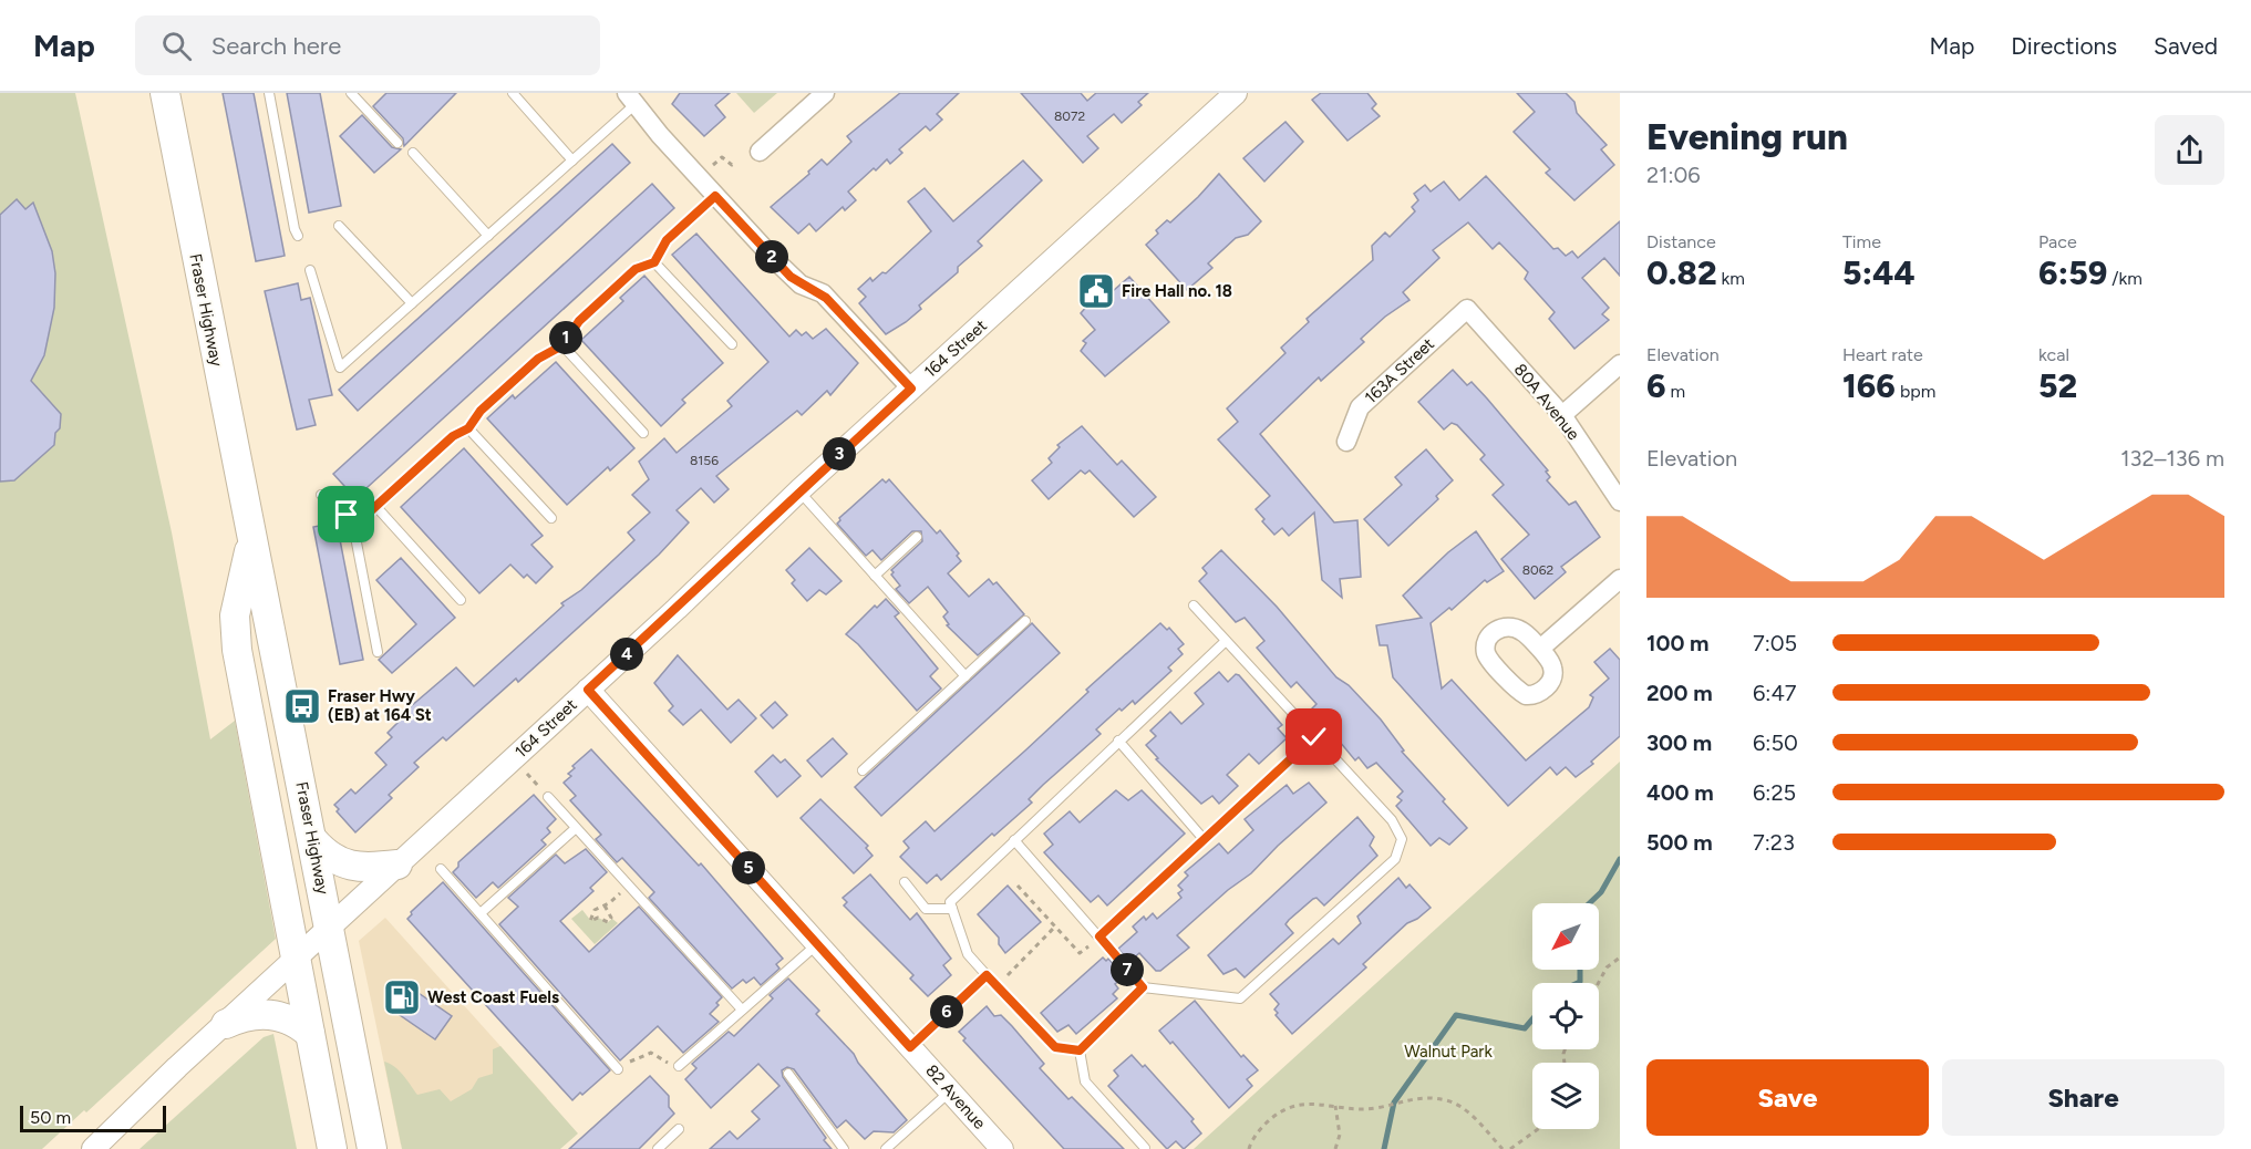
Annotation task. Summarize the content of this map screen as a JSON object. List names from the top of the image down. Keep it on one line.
{"streets":{"main road":["Fraser Highway"],"street":["164 Street","163A Street","80A Avenue","82 Avenue"]},"crossings":[["Fraser Highway","164 Street"],["164 Street","82 Avenue"],["163A Street","80A Avenue"]],"parks":["Walnut Park"],"places":{"public building":["Fire Hall no. 18"],"bus stop":["Fraser Hwy (EB) at 164 St"],"fuel station":["West Coast Fuels"]},"house_numbers":["8072","8156","8062"],"scale_bar":"50 m","north":"bottom left","page":{"header":"Map","search":"Search here","nav":["Map","Directions","Saved"],"heading":["Evening run","21:06"],"stats":[["Distance","0.82 km"],["Time","5:44"],["Pace","6:59 /km"],["Elevation","6 m"],["Heart rate","166 bpm"],["kcal","52"]],"pins":["2","1","3","4","5","7","6"],"chart":["Elevation","132–136 m"],"list":[{"name":"100 m","note":"7:05"},{"name":"200 m","note":"6:47"},{"name":"300 m","note":"6:50"},{"name":"400 m","note":"6:25"},{"name":"500 m","note":"7:23"}],"buttons":["Save","Share"],"scale":"50 m"}}
